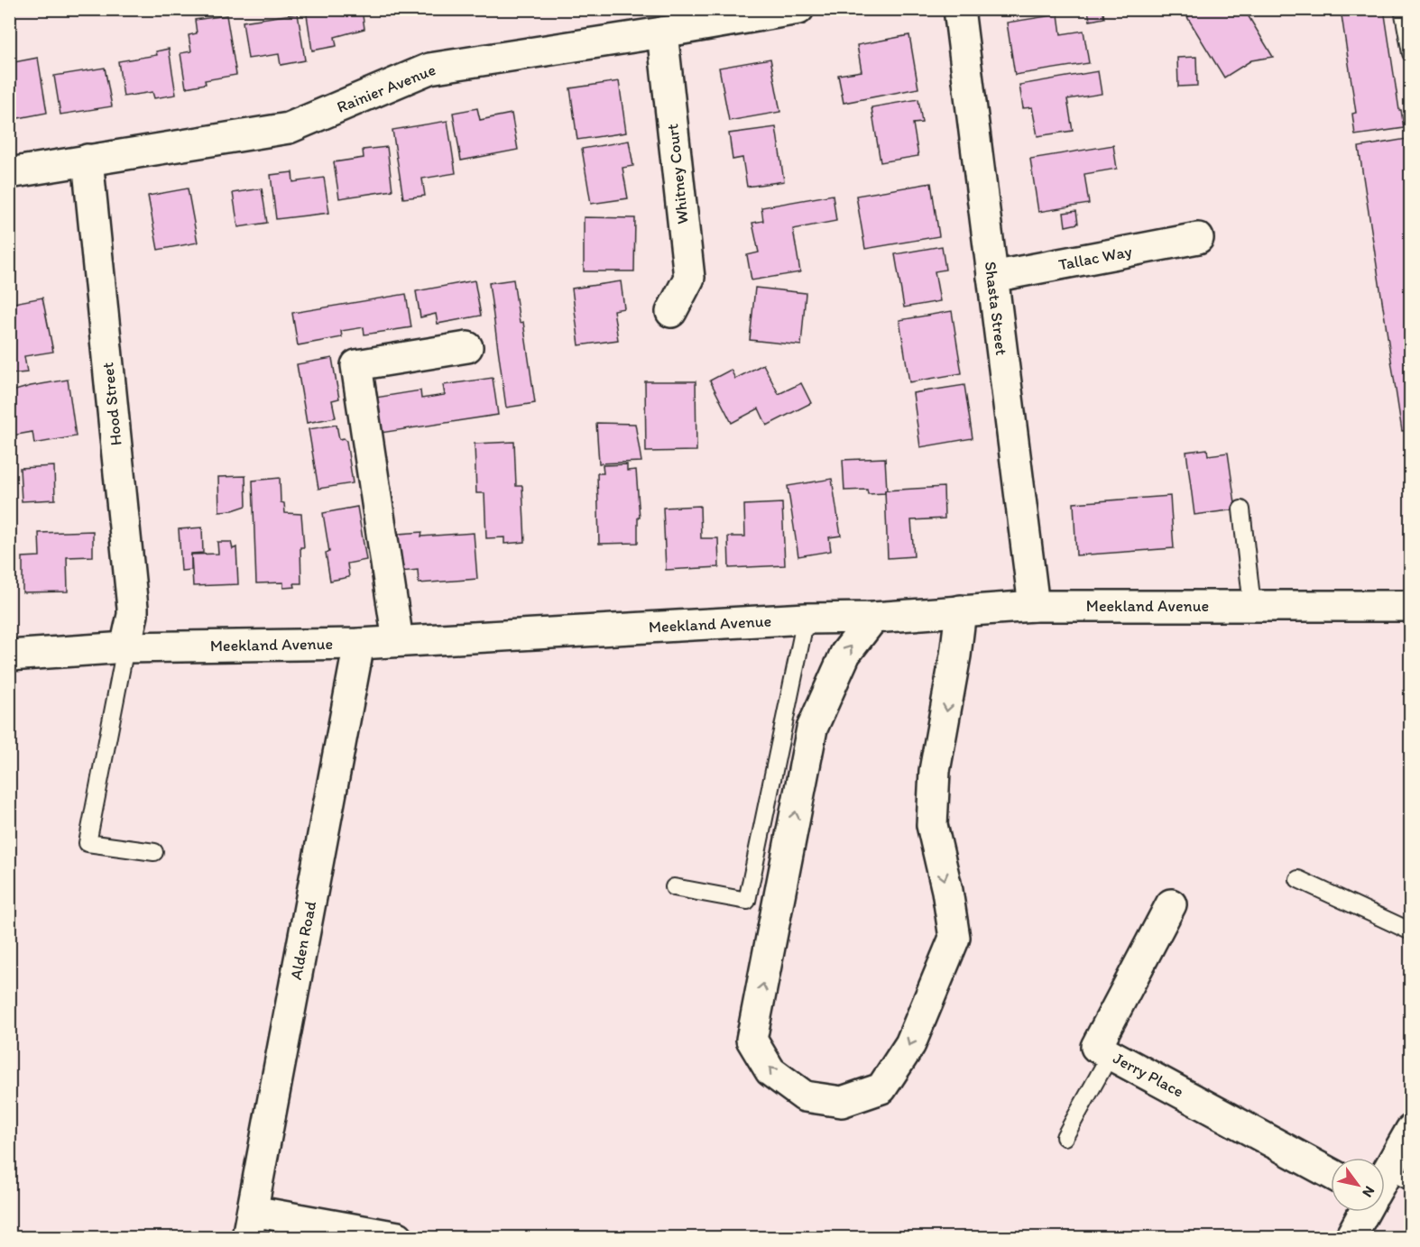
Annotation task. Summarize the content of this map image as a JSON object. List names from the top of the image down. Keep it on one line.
{"streets":{"street":["Rainier Avenue","Whitney Court","Tallac Way","Shasta Street","Hood Street","Meekland Avenue","Alden Road","Jerry Place"]},"crossings":[["Rainier Avenue","Whitney Court"],["Rainier Avenue","Hood Street"],["Tallac Way","Shasta Street"],["Shasta Street","Meekland Avenue"],["Hood Street","Meekland Avenue"],["Meekland Avenue","Alden Road"]],"north":"bottom right"}
